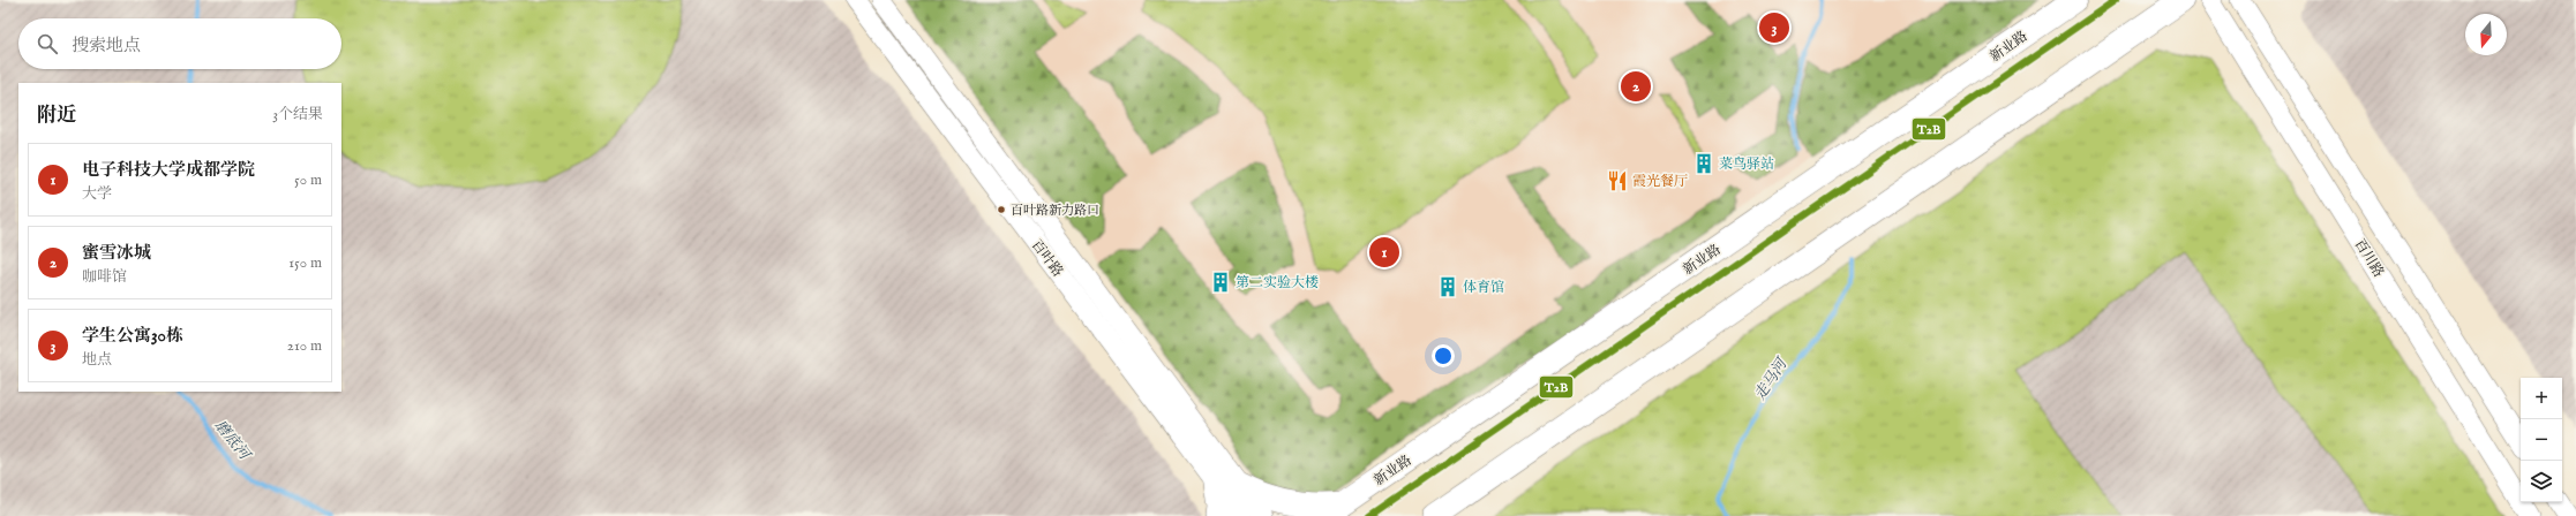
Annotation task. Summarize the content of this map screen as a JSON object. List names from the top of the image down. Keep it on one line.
{"streets":{"main road":["新业路"],"street":["百叶路","百川路"]},"water":["走马河","磨底河"],"places":{"building":["菜鸟驿站","第二实验大楼","体育馆"],"restaurant":["霞光餐厅"],"other":["百叶路新力路口"]},"lines":["transit line T2B"],"north":"bottom","page":{"pins":["3","2","1"],"search":"搜索地点","heading":["附近","3个结果"],"list":[{"mark":"1","name":"电子科技大学成都学院","note":"大学","value":"50 m"},{"mark":"2","name":"蜜雪冰城","note":"咖啡馆","value":"150 m"},{"mark":"3","name":"学生公寓30栋","note":"地点","value":"210 m"}],"map_buttons":["+","−"]}}
